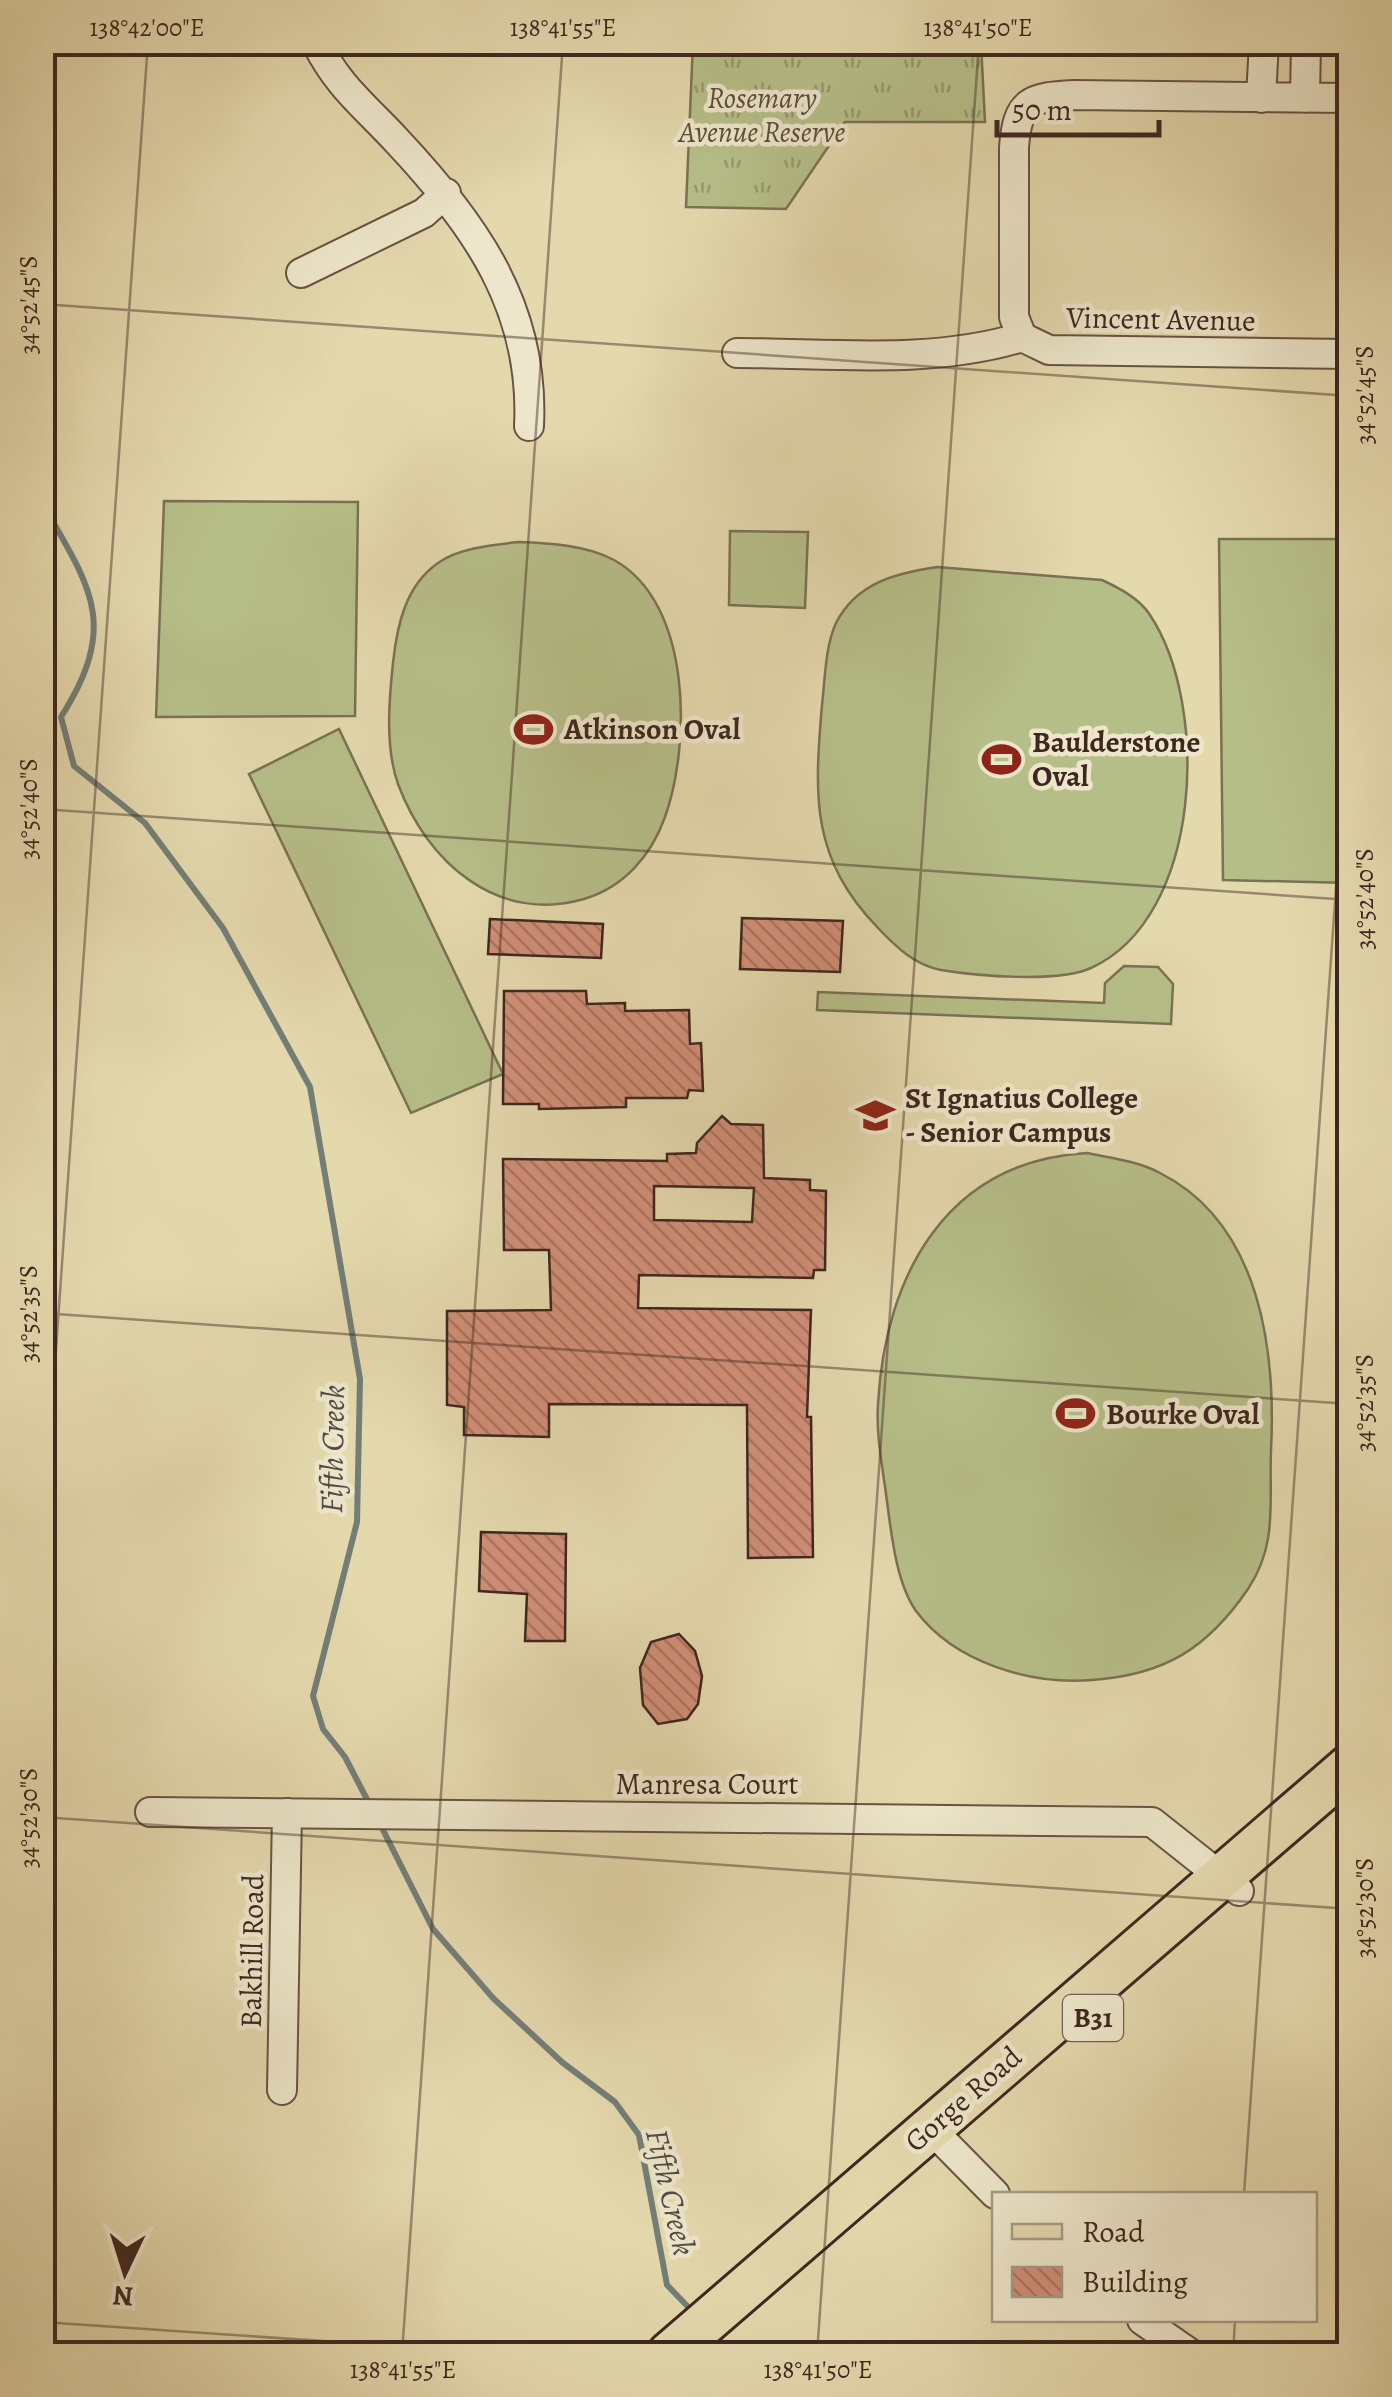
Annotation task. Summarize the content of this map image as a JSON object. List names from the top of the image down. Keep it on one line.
{"streets":{"main road":["B31","Gorge Road"],"street":["Vincent Avenue","Manresa Court","Bakhill Road"]},"crossings":[["Manresa Court","Bakhill Road"],["Manresa Court","Gorge Road"]],"water":["Fifth Creek"],"parks":["Rosemary Avenue Reserve"],"places":{"sports":["Atkinson Oval","Baulderstone Oval","Bourke Oval"],"school or university":["St Ignatius College - Senior Campus"]},"legend":["Road","Building"],"scale_bar":"50 m","north":"bottom","coordinates":["138°42'00\"E","138°41'55\"E","138°41'50\"E","34°52'45\"S","34°52'40\"S","34°52'35\"S","34°52'30\"S"]}
